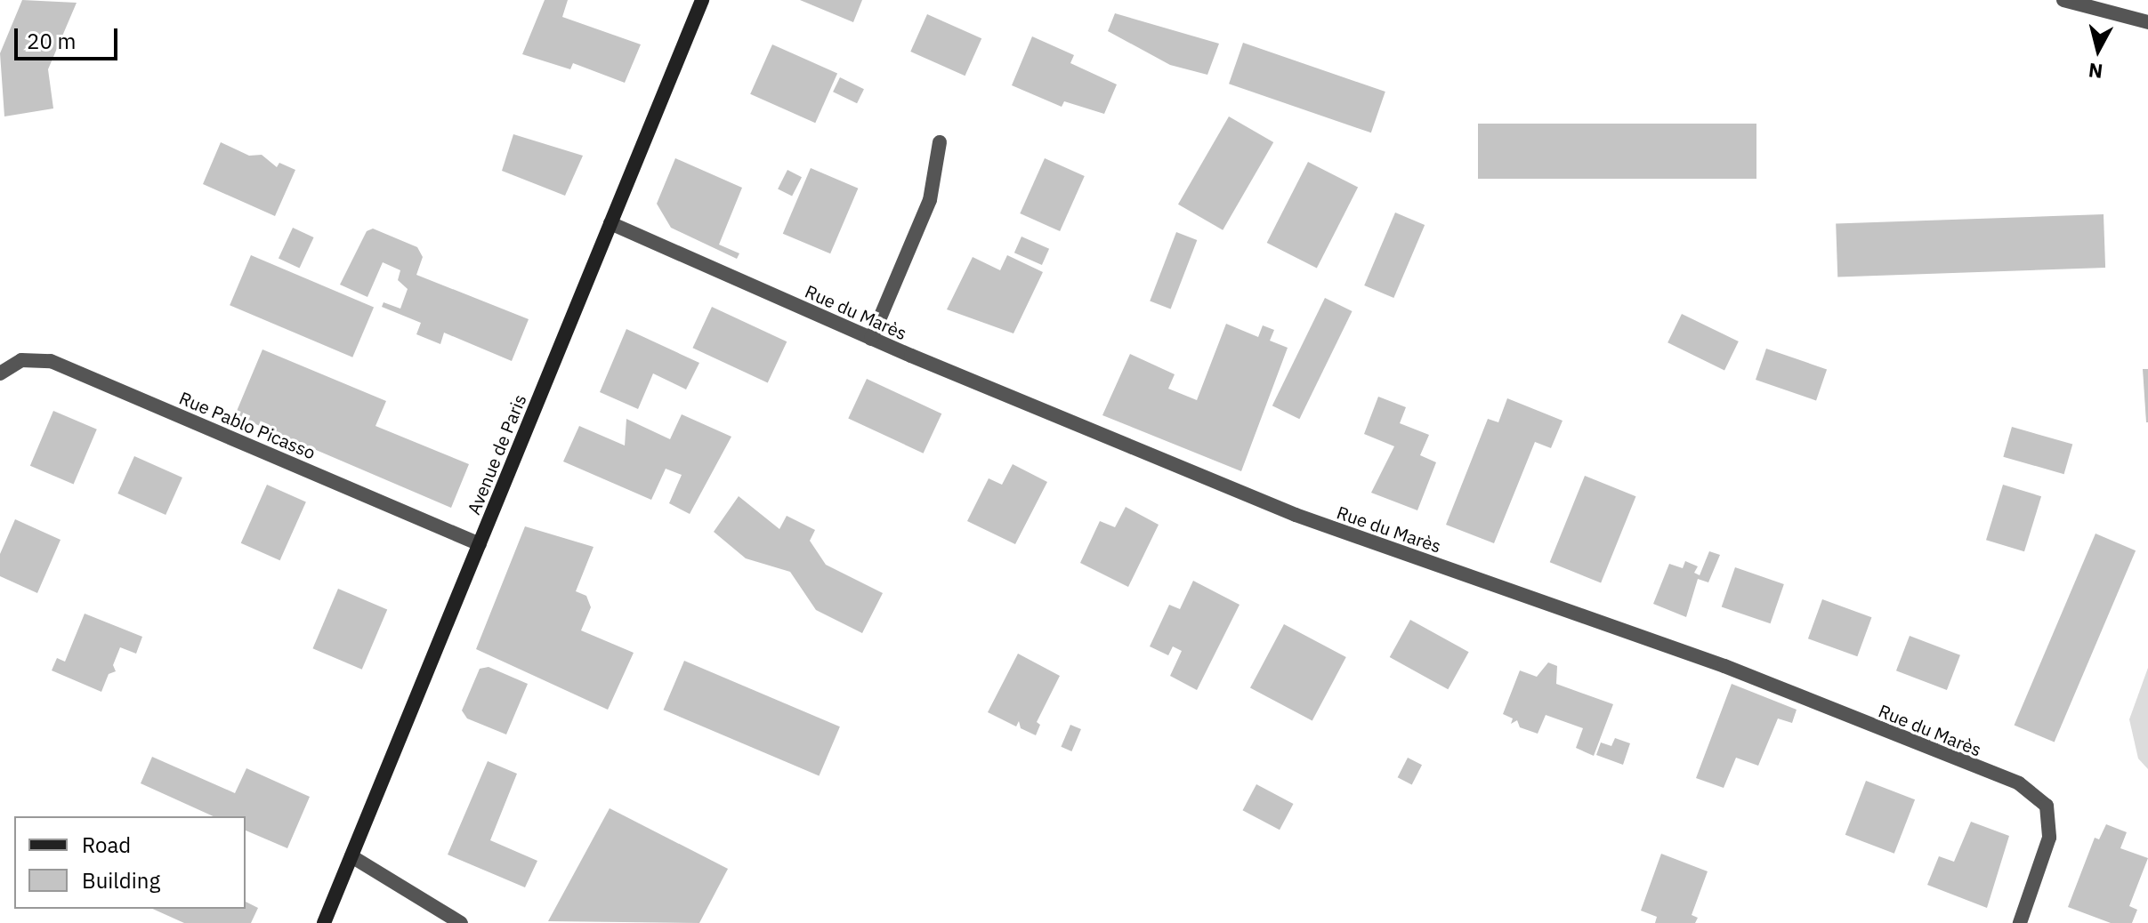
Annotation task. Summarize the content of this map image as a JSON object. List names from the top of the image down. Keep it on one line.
{"streets":{"main road":["Avenue de Paris"],"street":["Rue du Marès","Rue Pablo Picasso"]},"crossings":[["Rue du Marès","Avenue de Paris"],["Rue Pablo Picasso","Avenue de Paris"]],"legend":["Road","Building"],"scale_bar":"20 m","north":"bottom"}
